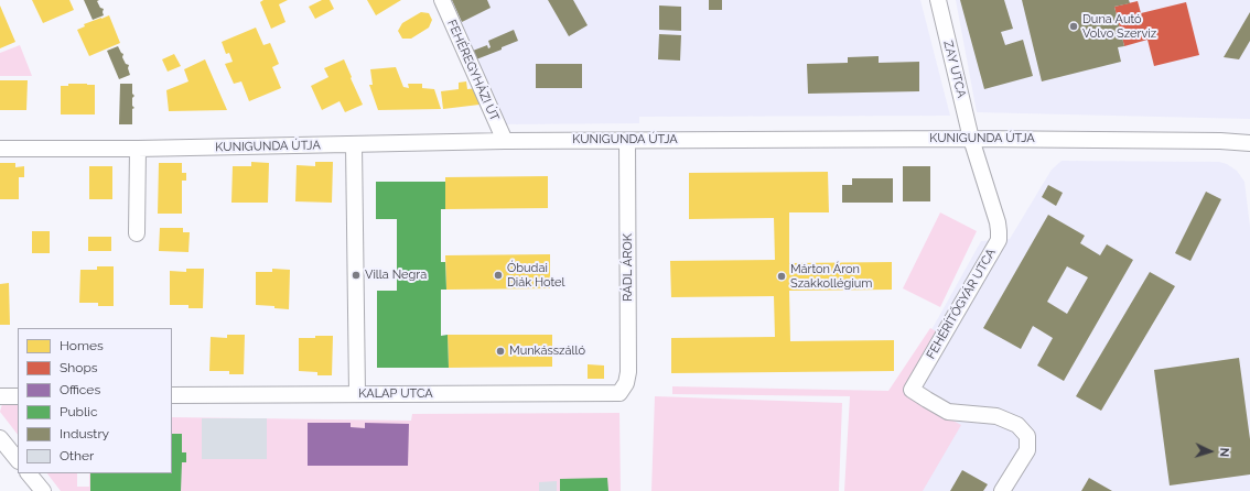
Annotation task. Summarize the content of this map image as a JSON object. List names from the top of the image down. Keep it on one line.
{"streets":{"street":["ZAY UTCA","FEHÉREGYHÁZI ÚT","KUNIGUNDA ÚTJA","RÁDL ÁROK","FEHÉRÍTŐGYÁR UTCA","KALAP UTCA"]},"crossings":[["ZAY UTCA","KUNIGUNDA ÚTJA"],["ZAY UTCA","FEHÉRÍTŐGYÁR UTCA"],["FEHÉREGYHÁZI ÚT","KUNIGUNDA ÚTJA"],["KUNIGUNDA ÚTJA","RÁDL ÁROK"],["KUNIGUNDA ÚTJA","FEHÉRÍTŐGYÁR UTCA"],["RÁDL ÁROK","KALAP UTCA"]],"places":["Duna Autó Volvo Szerviz","Villa Negra","Óbudai Diák Hotel","Márton Áron Szakkollégium","Munkásszálló"],"legend":["Homes","Shops","Offices","Public","Industry","Other"],"north":"right"}
